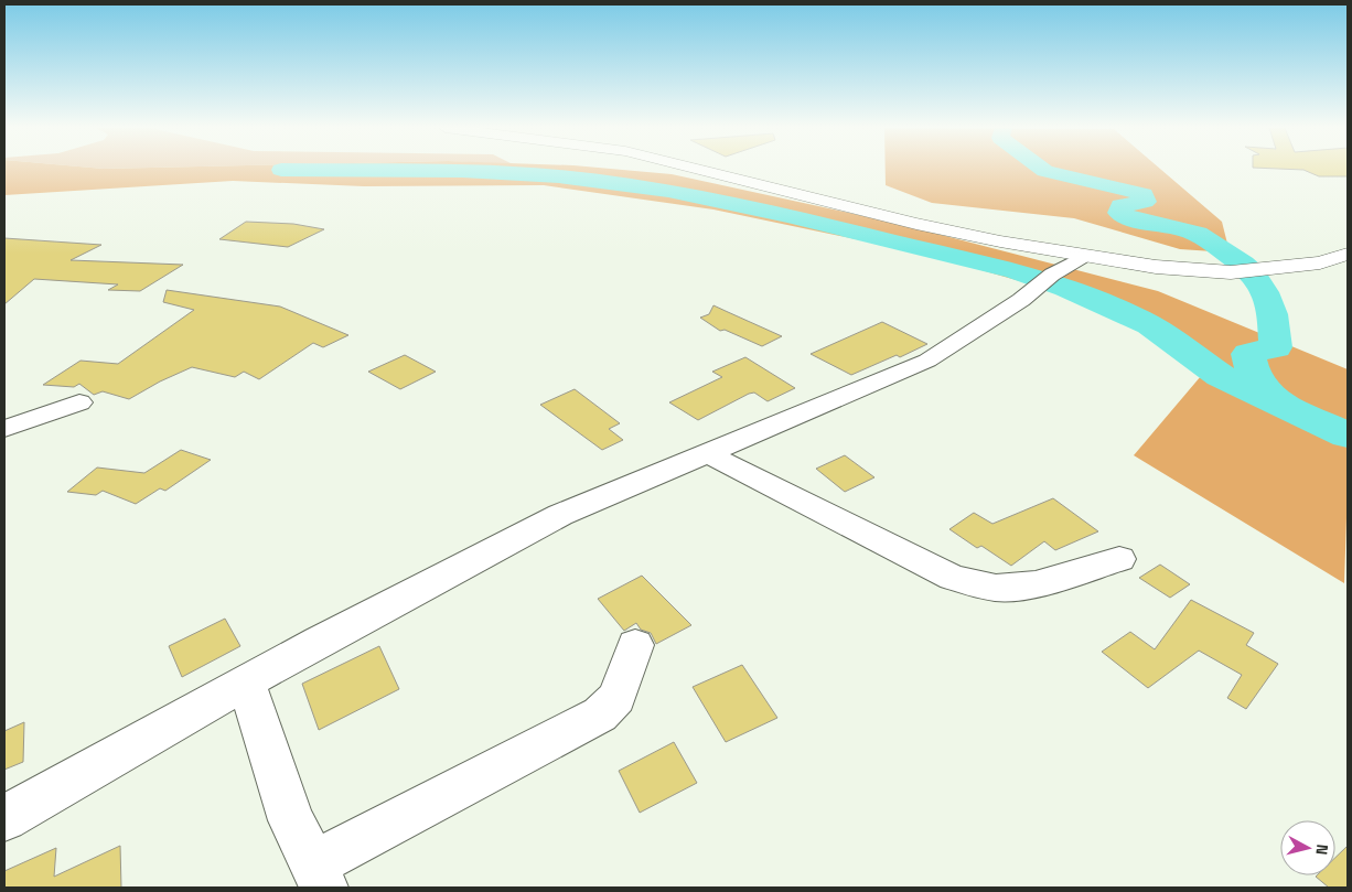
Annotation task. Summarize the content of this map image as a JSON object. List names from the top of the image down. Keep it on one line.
{"north":"right"}
